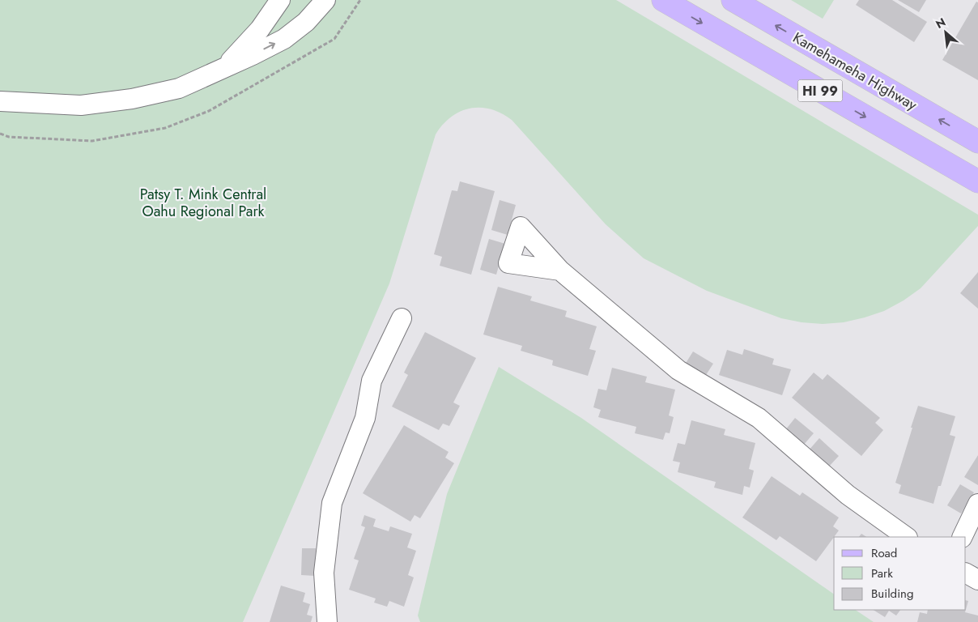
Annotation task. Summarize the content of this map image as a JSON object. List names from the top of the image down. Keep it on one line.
{"streets":{"main road":["Kamehameha Highway","HI 99"]},"parks":["Patsy T. Mink Central Oahu Regional Park"],"legend":["Road","Park","Building"],"north":"top left"}
